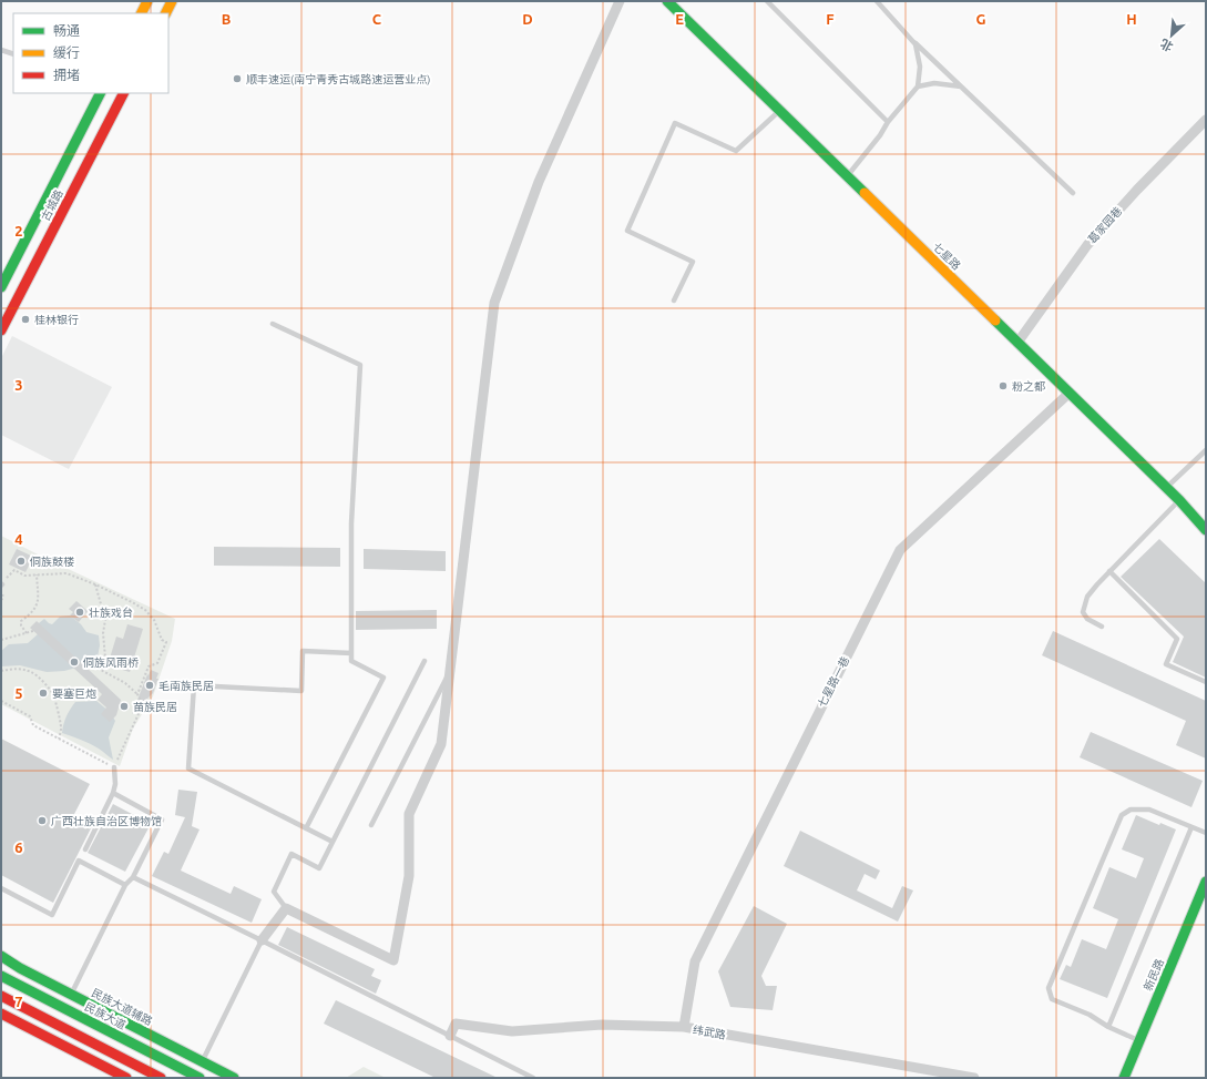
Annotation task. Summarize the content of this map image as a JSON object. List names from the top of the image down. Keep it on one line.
{"streets":{"main road":["古城路","七星路","新民路","民族大道辅路","民族大道"],"street":["葛家园巷","七星路一巷","纬武路"]},"crossings":[["葛家园巷","七星路"],["七星路","七星路一巷"],["七星路一巷","纬武路"]],"places":["顺丰速运(南宁青秀古城路速运营业点)","桂林银行","粉之都","侗族鼓楼","壮族戏台","侗族风雨桥","毛南族民居","要塞巨炮","苗族民居","广西壮族自治区博物馆"],"legend":["畅通","缓行","拥堵"],"north":"bottom left","grid":{"columns":["B","C","D","E","F","G","H"],"rows":["2","3","4","5","6","7"]}}
